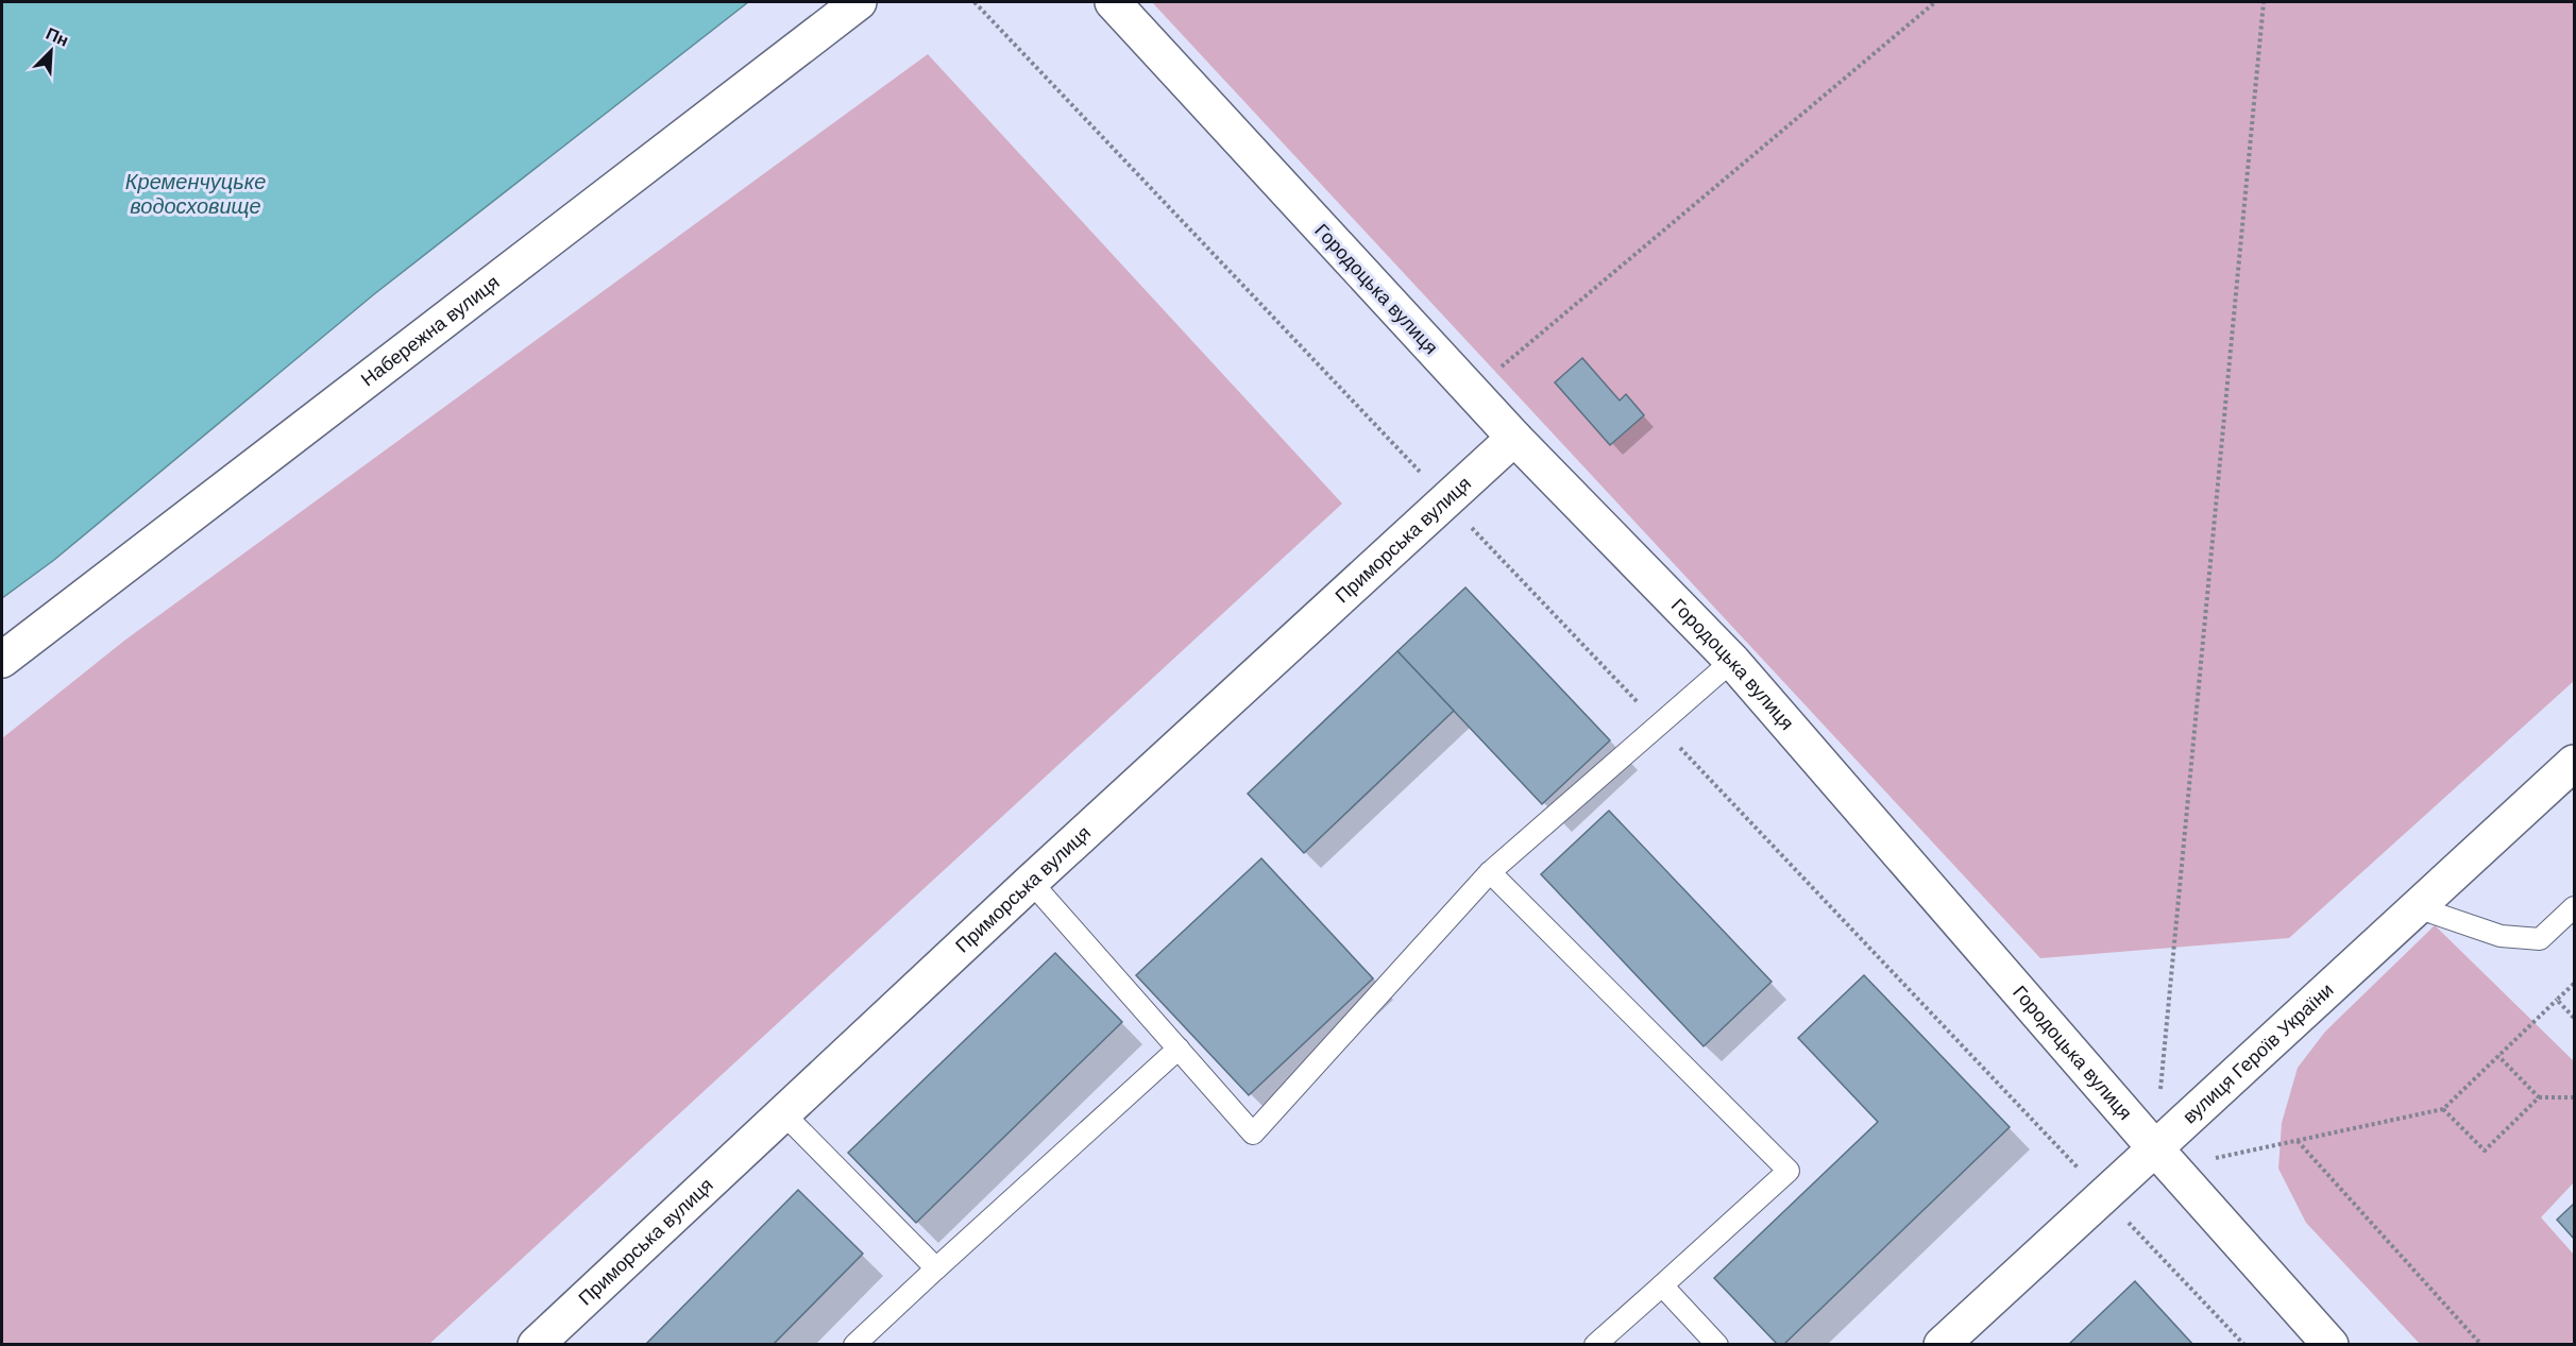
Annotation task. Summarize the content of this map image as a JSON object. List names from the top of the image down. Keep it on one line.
{"streets":{"street":["Городоцька вулиця","Набережна вулиця","Приморська вулиця","вулиця Героїв України"]},"crossings":[["Городоцька вулиця","Приморська вулиця"],["Городоцька вулиця","вулиця Героїв України"]],"water":["Кременчуцьке водосховище"],"north":"top right"}
